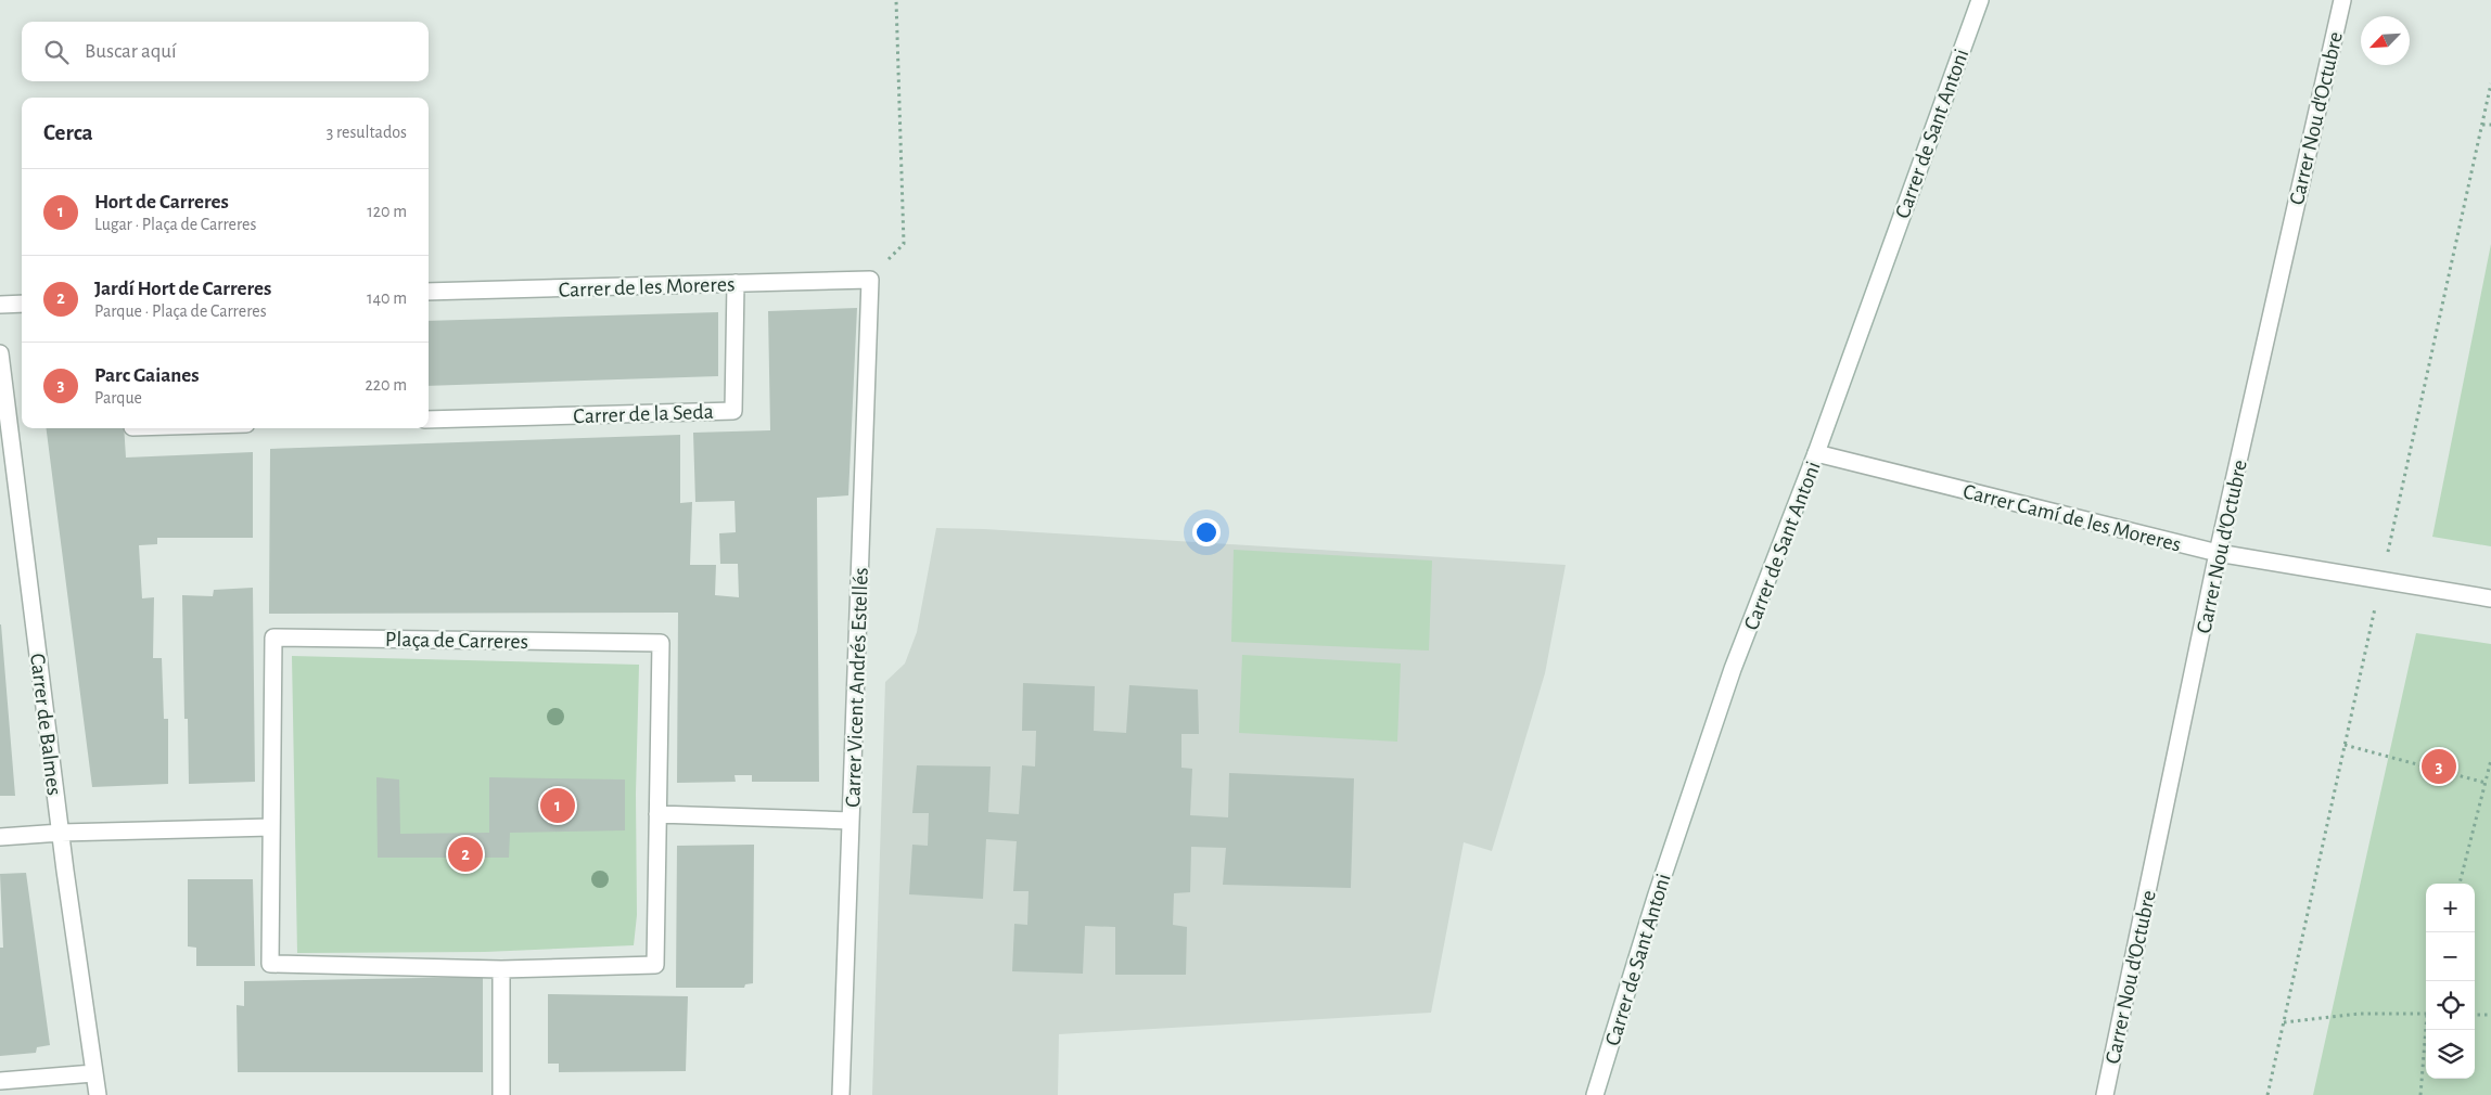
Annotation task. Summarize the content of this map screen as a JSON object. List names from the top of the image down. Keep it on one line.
{"streets":{"street":["Carrer Nou d'Octubre","Carrer de Sant Antoni","Carrer de les Moreres","Carrer de la Seda","Carrer Camí de les Moreres","Plaça de Carreres","Carrer Vicent Andrés Estellés","Carrer de Balmes"]},"crossings":[["Carrer Nou d'Octubre","Carrer Camí de les Moreres"],["Carrer de Sant Antoni","Carrer Camí de les Moreres"],["Carrer de les Moreres","Carrer de la Seda"],["Carrer de les Moreres","Carrer Vicent Andrés Estellés"]],"north":"bottom left","page":{"search":"Buscar aquí","heading":["Cerca","3 resultados"],"list":[{"mark":"1","name":"Hort de Carreres","note":"Lugar · Plaça de Carreres","value":"120 m"},{"mark":"2","name":"Jardí Hort de Carreres","note":"Parque · Plaça de Carreres","value":"140 m"},{"mark":"3","name":"Parc Gaianes","note":"Parque","value":"220 m"}],"pins":["3","1","2"],"map_buttons":["+","−"]}}
